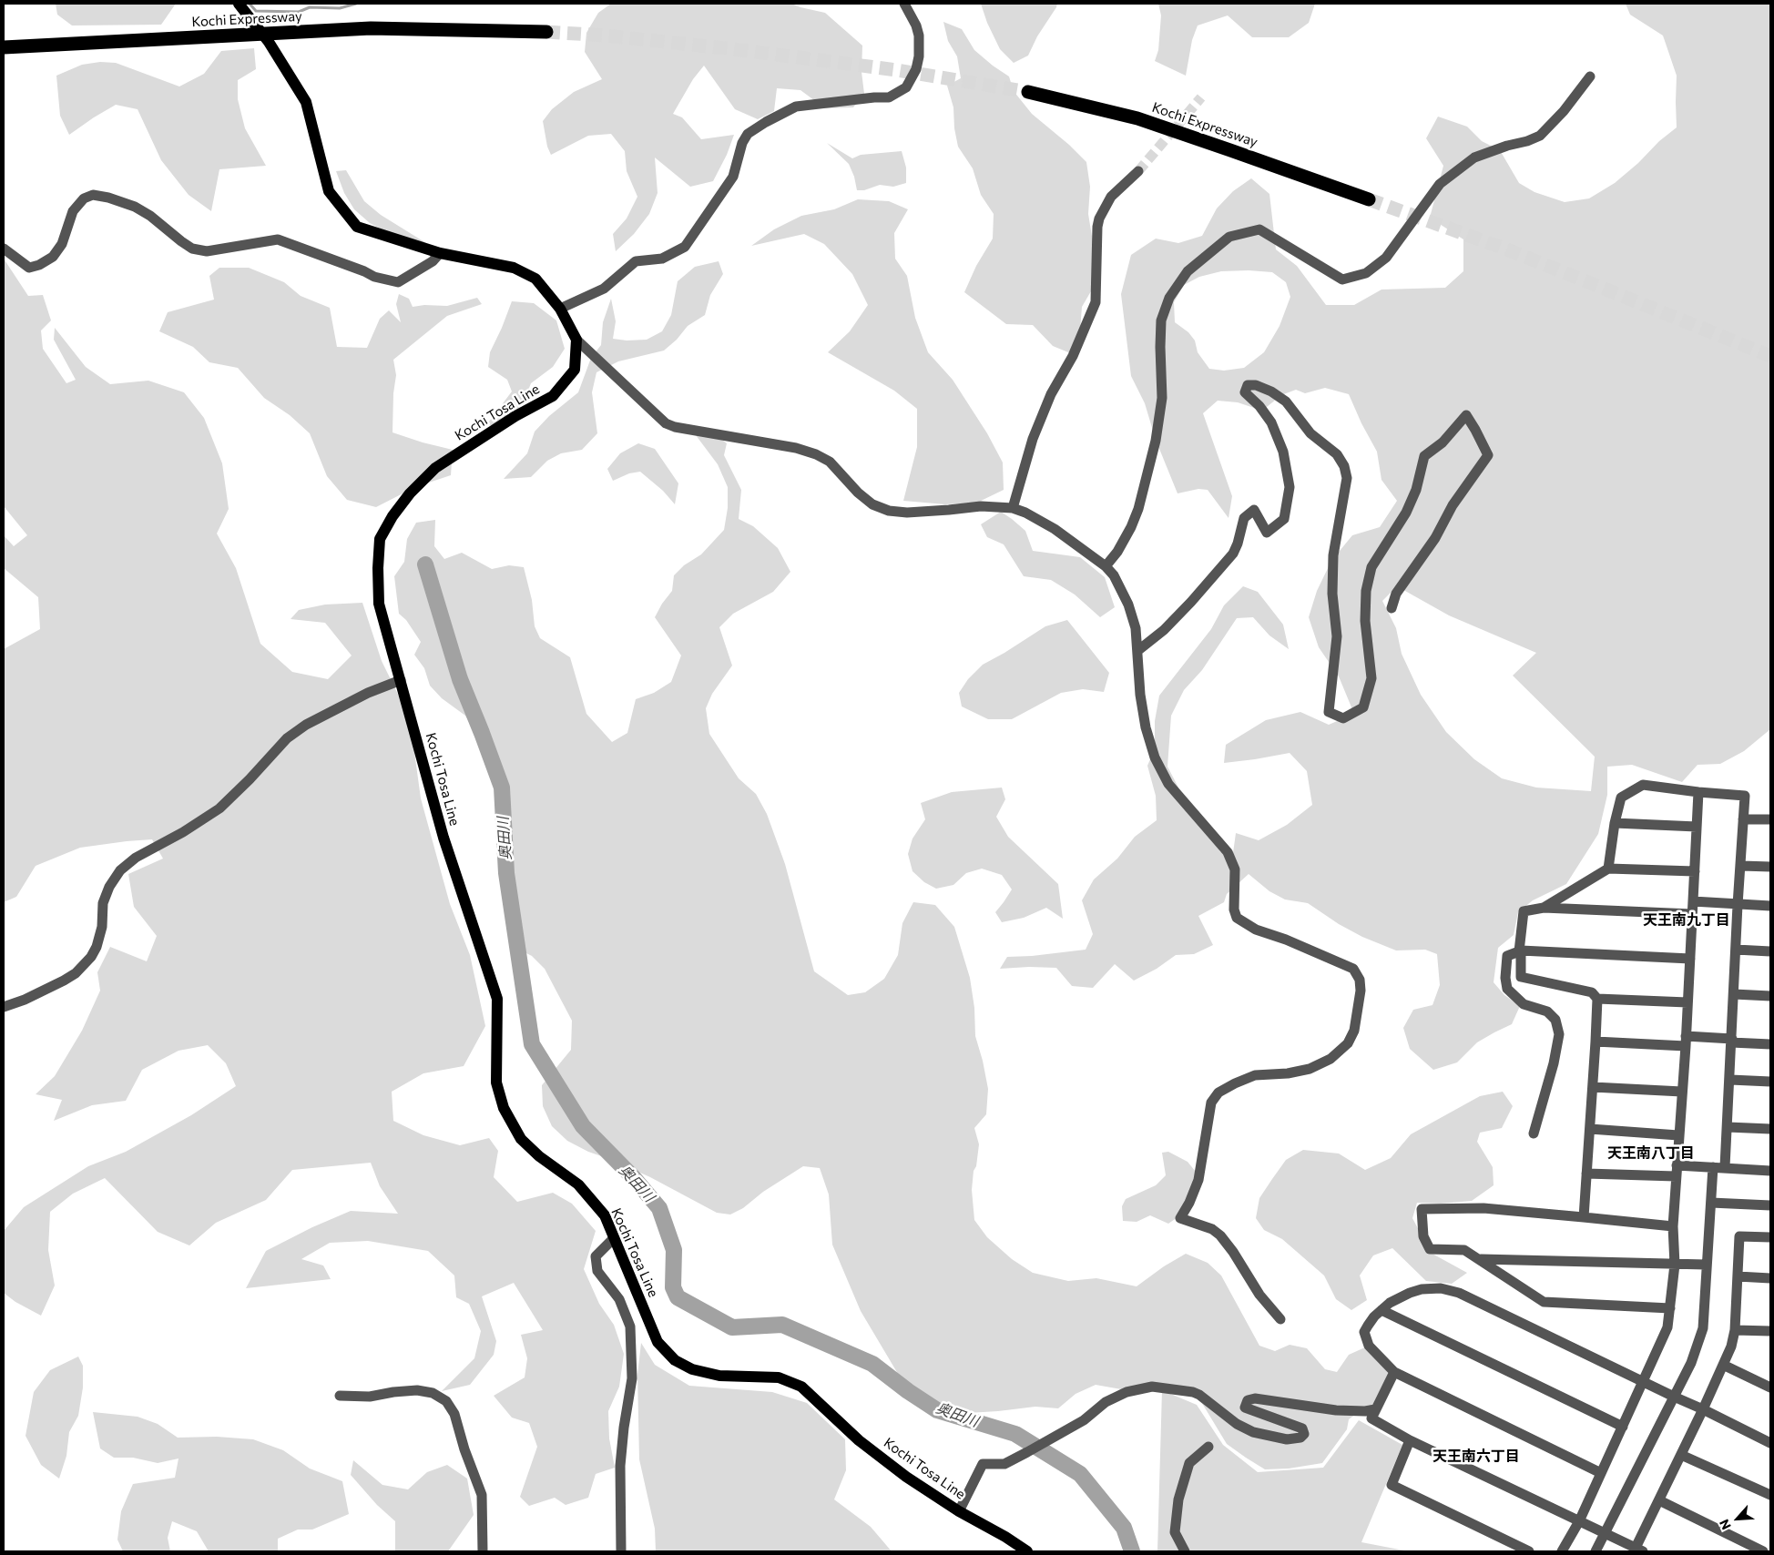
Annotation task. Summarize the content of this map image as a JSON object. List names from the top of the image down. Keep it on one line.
{"streets":{"highway":["Kochi Expressway"],"main road":["Kochi Tosa Line"]},"districts":["天王南九丁目","天王南八丁目","天王南六丁目"],"water":["奥田川"],"north":"bottom left"}
